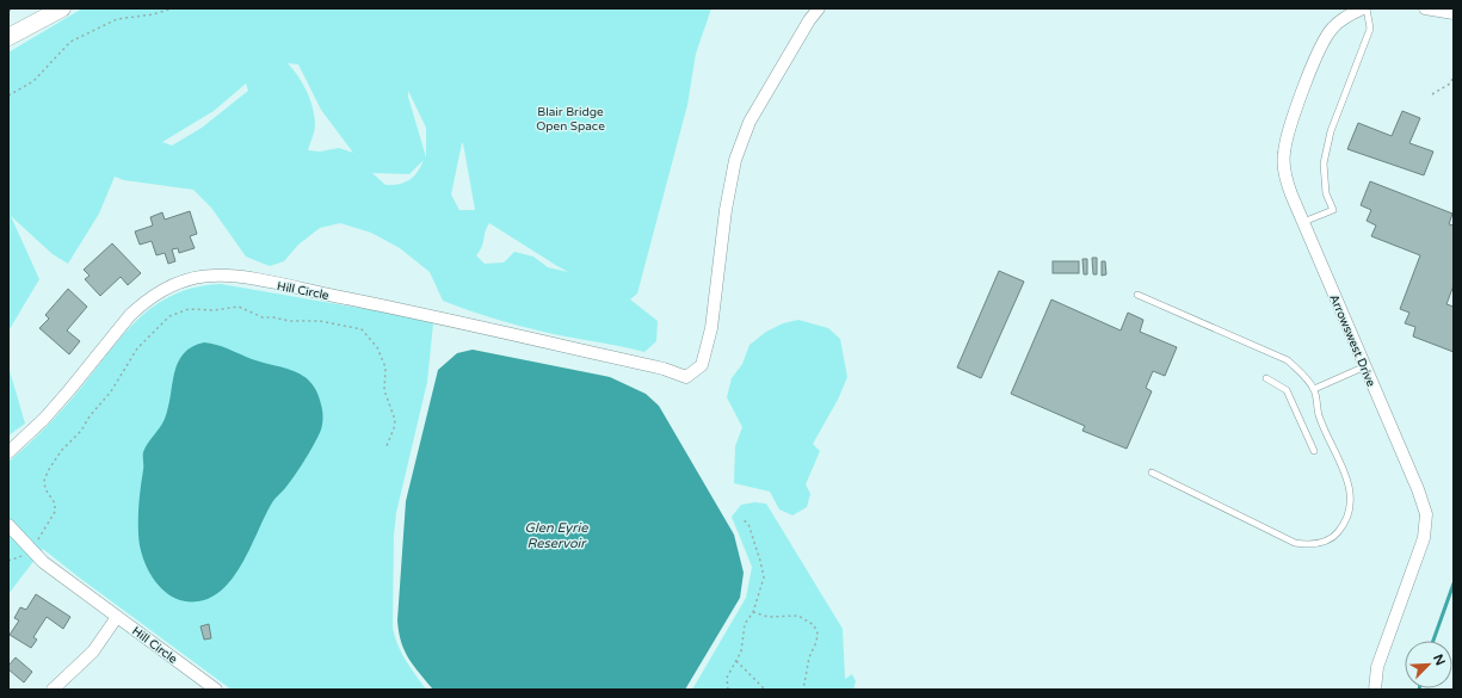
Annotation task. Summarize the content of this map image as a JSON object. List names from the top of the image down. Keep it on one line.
{"streets":{"street":["Hill Circle","Arrowswest Drive"]},"water":["Glen Eyrie Reservoir"],"parks":["Blair Bridge Open Space"],"north":"top right"}
